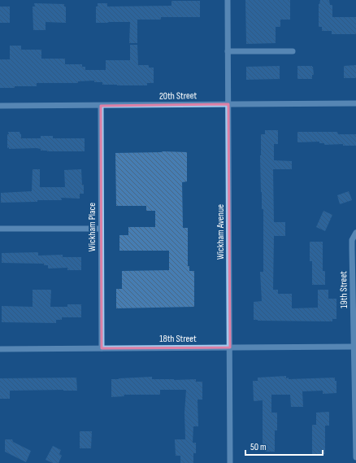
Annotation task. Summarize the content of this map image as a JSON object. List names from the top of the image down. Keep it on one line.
{"streets":{"street":["20th Street","Wickham Place","Wickham Avenue","19th Street","18th Street"]},"crossings":[["20th Street","Wickham Place"],["20th Street","Wickham Avenue"],["Wickham Place","18th Street"],["Wickham Avenue","18th Street"],["19th Street","18th Street"]],"scale_bar":"50 m"}
